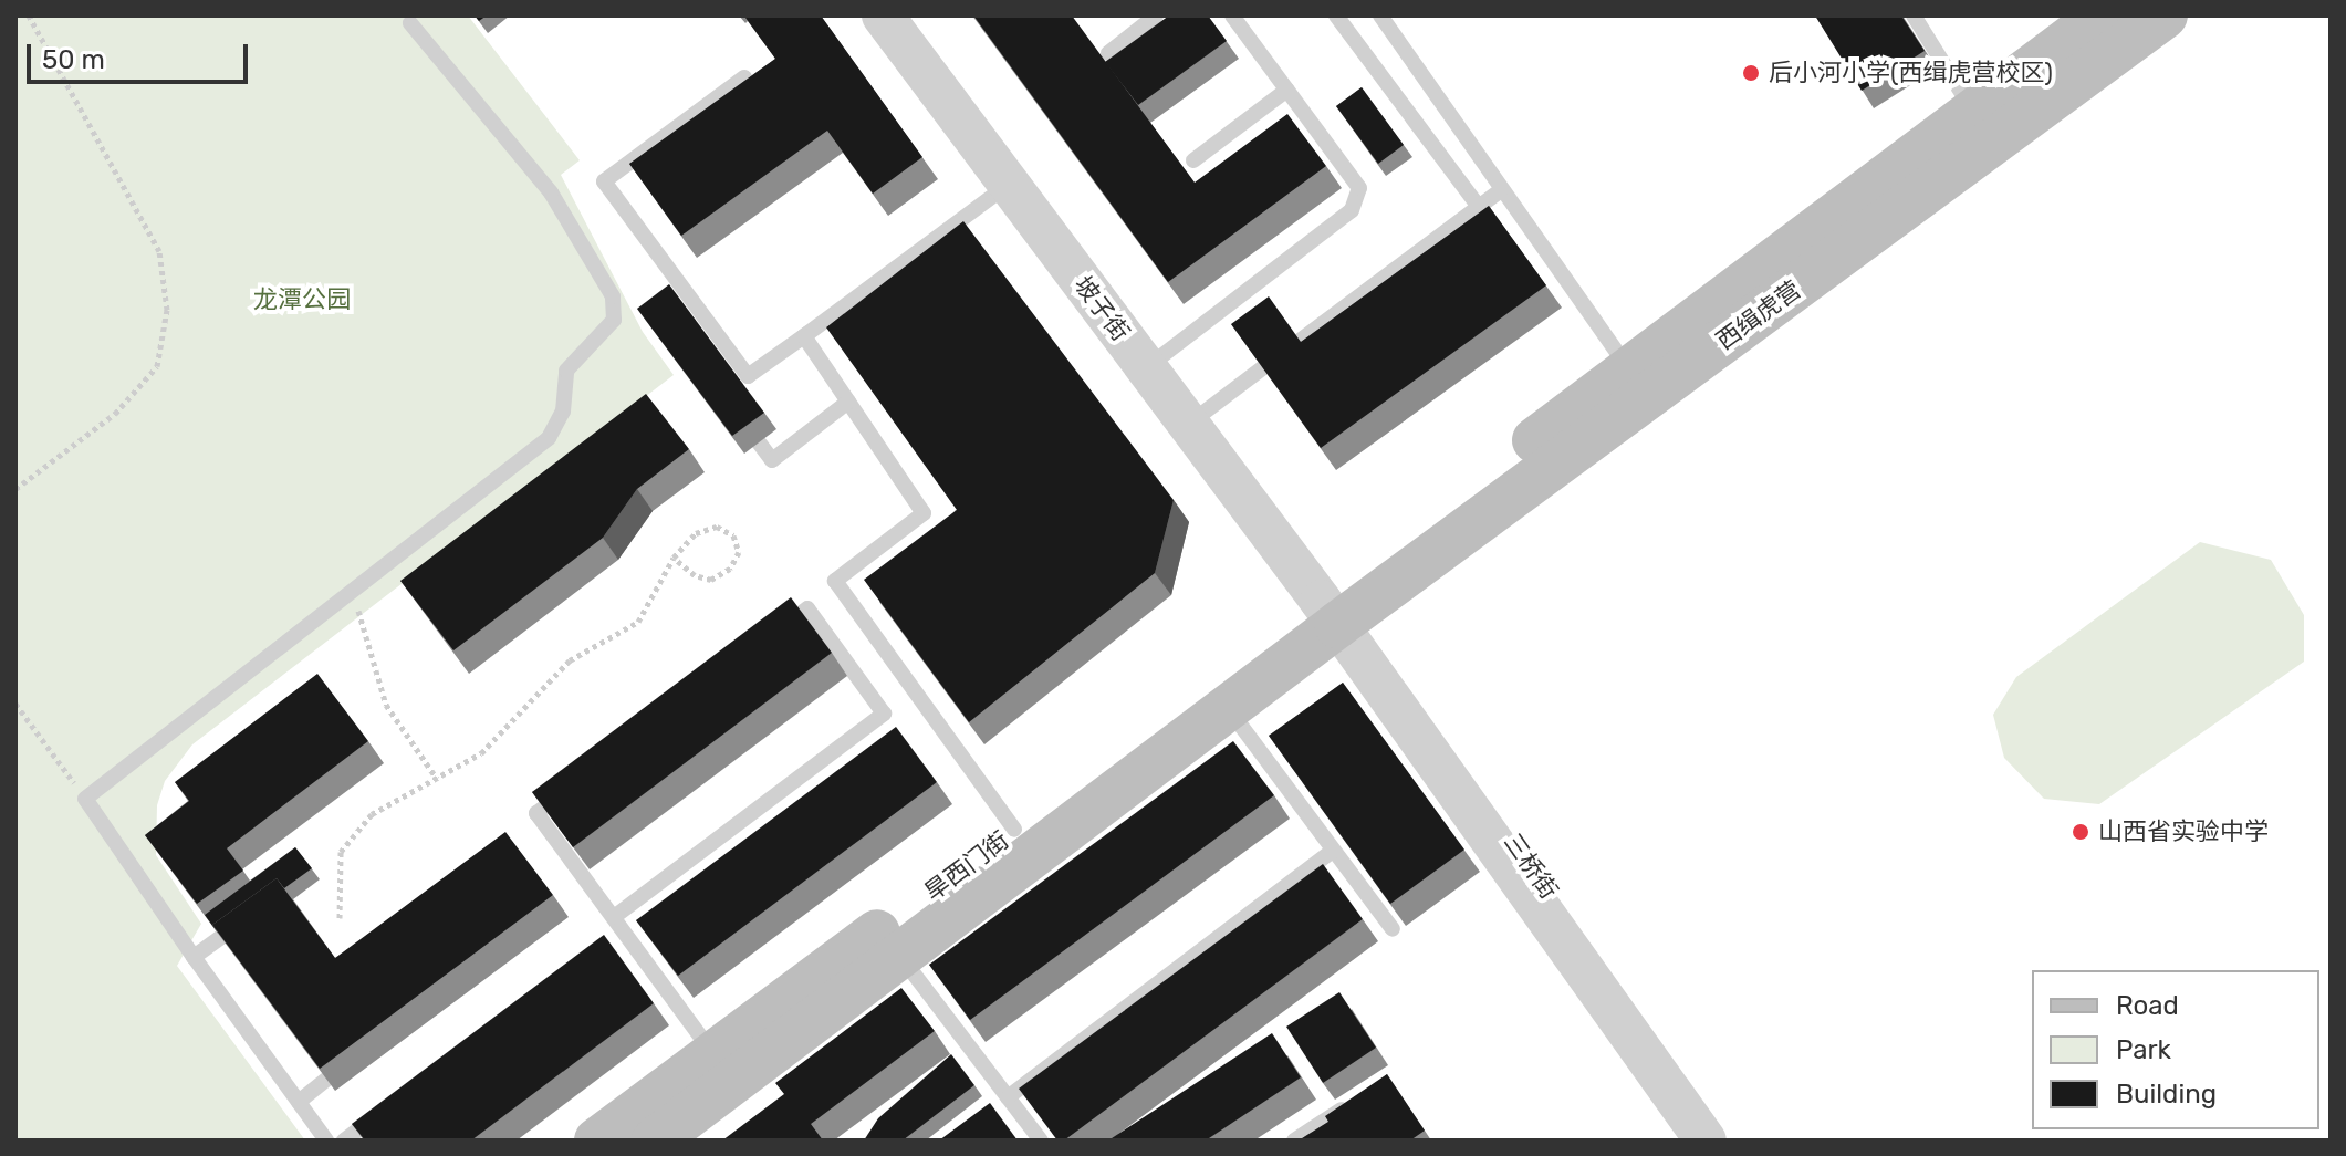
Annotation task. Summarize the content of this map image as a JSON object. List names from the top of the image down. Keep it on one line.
{"streets":{"main road":["西缉虎营","旱西门街"],"street":["坡子街","三桥街"]},"crossings":[["坡子街","西缉虎营"],["坡子街","旱西门街"],["坡子街","三桥街"],["西缉虎营","旱西门街"],["西缉虎营","三桥街"],["旱西门街","三桥街"]],"parks":["龙潭公园"],"places":["后小河小学(西缉虎营校区)","山西省实验中学"],"legend":["Road","Park","Building"],"scale_bar":"50 m"}
